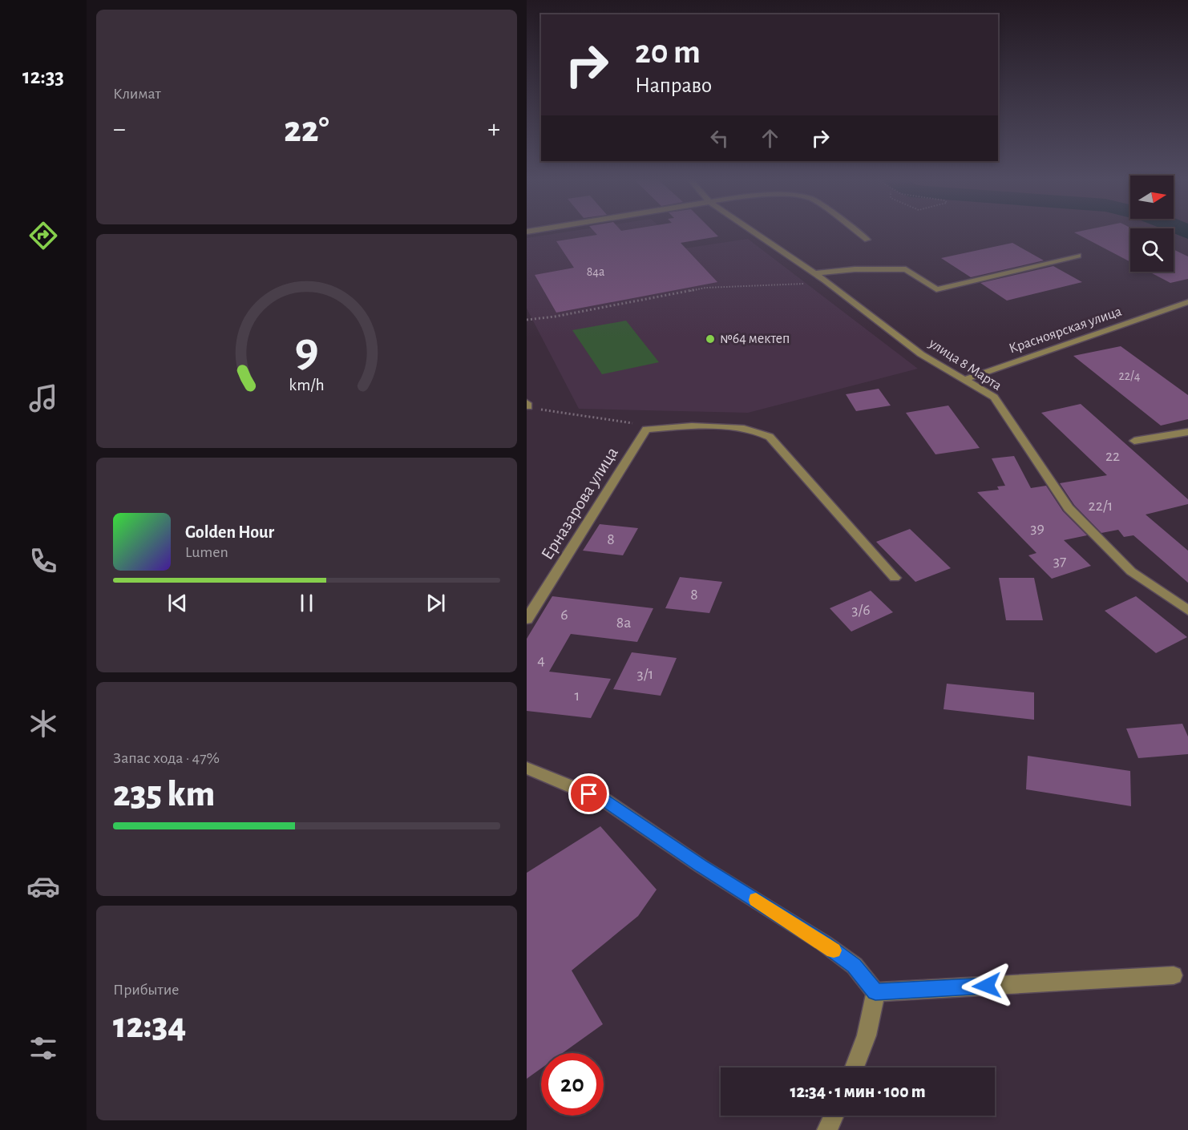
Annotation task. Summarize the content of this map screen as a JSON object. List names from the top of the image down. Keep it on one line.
{"streets":{"street":["Красноярская улица","улица 8 Марта","Ерназарова улица"]},"crossings":[["Красноярская улица","улица 8 Марта"]],"places":["№64 мектеп"],"house_numbers":["84а","22/4","22","22/1","39","8","37","8","3/6","6","8а","4","3/1","1"],"north":"right","page":{"tabs":"12:33","tile":["Климат",["Запас хода · 47%","235 km"],["Прибытие","12:34"]],"turn":["20 m","Направо"],"heat":["−","22°","+"],"song":["Golden Hour","Lumen"],"limit":"20","trip":"12:34 · 1 мин · 100 m","gauge":["9","km/h"]}}
